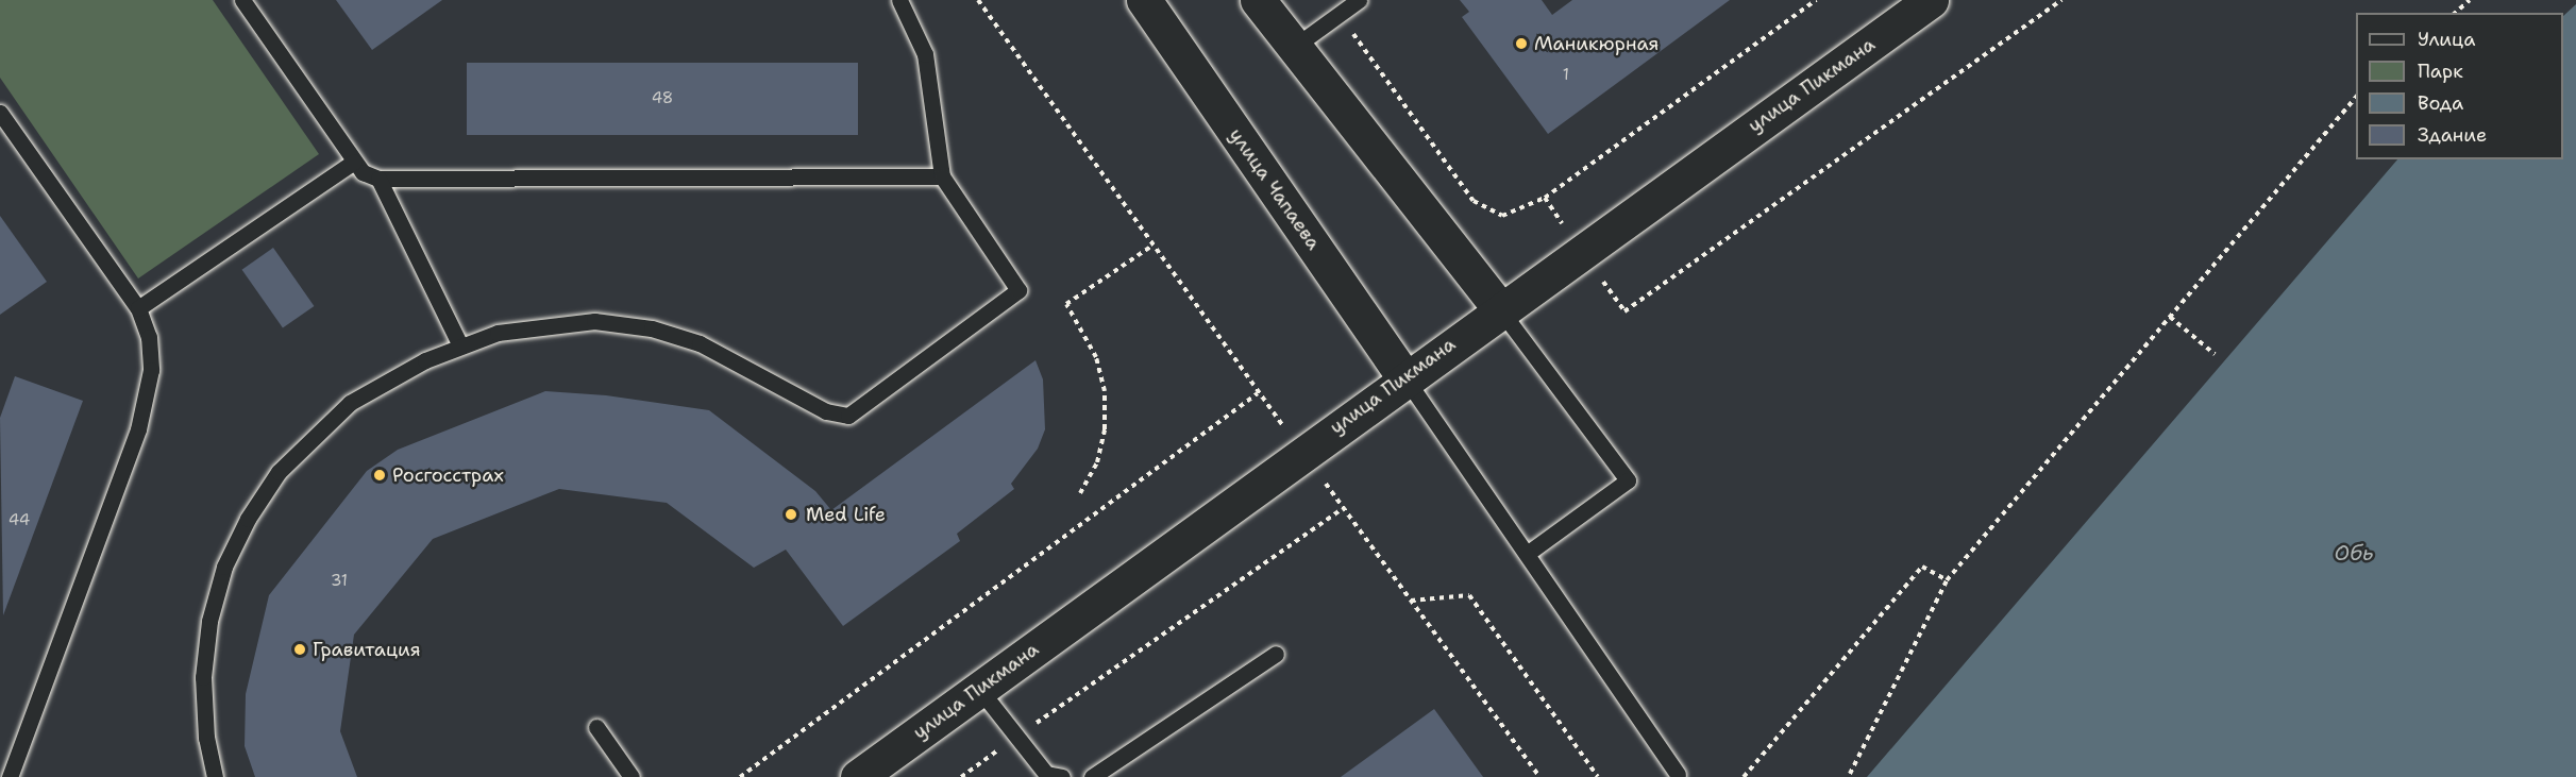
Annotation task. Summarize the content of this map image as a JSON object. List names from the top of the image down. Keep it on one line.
{"streets":{"street":["улица Пикмана","улица Чапаева"]},"crossings":[["улица Пикмана","улица Чапаева"]],"water":["Обь"],"places":["Маникюрная","Росгосстрах","Med Life","Гравитация"],"house_numbers":["1","48","44","31"],"legend":["Улица","Парк","Вода","Здание"]}
